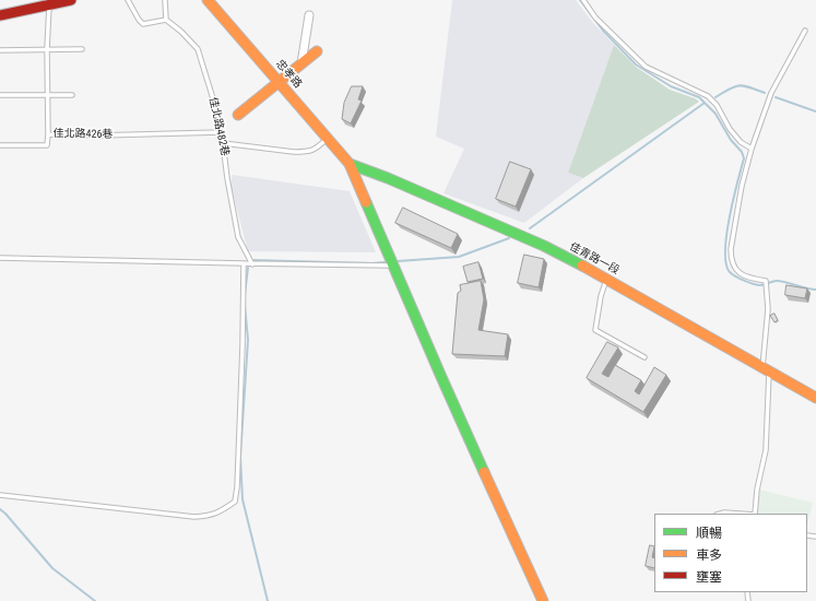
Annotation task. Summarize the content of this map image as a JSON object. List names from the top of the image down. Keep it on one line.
{"streets":{"street":["忠孝路","佳青路一段"],"lane":["佳北路482巷","佳北路426巷"]},"crossings":[["忠孝路","佳青路一段"],["佳北路482巷","佳北路426巷"]],"legend":["順暢","車多","壅塞"]}
